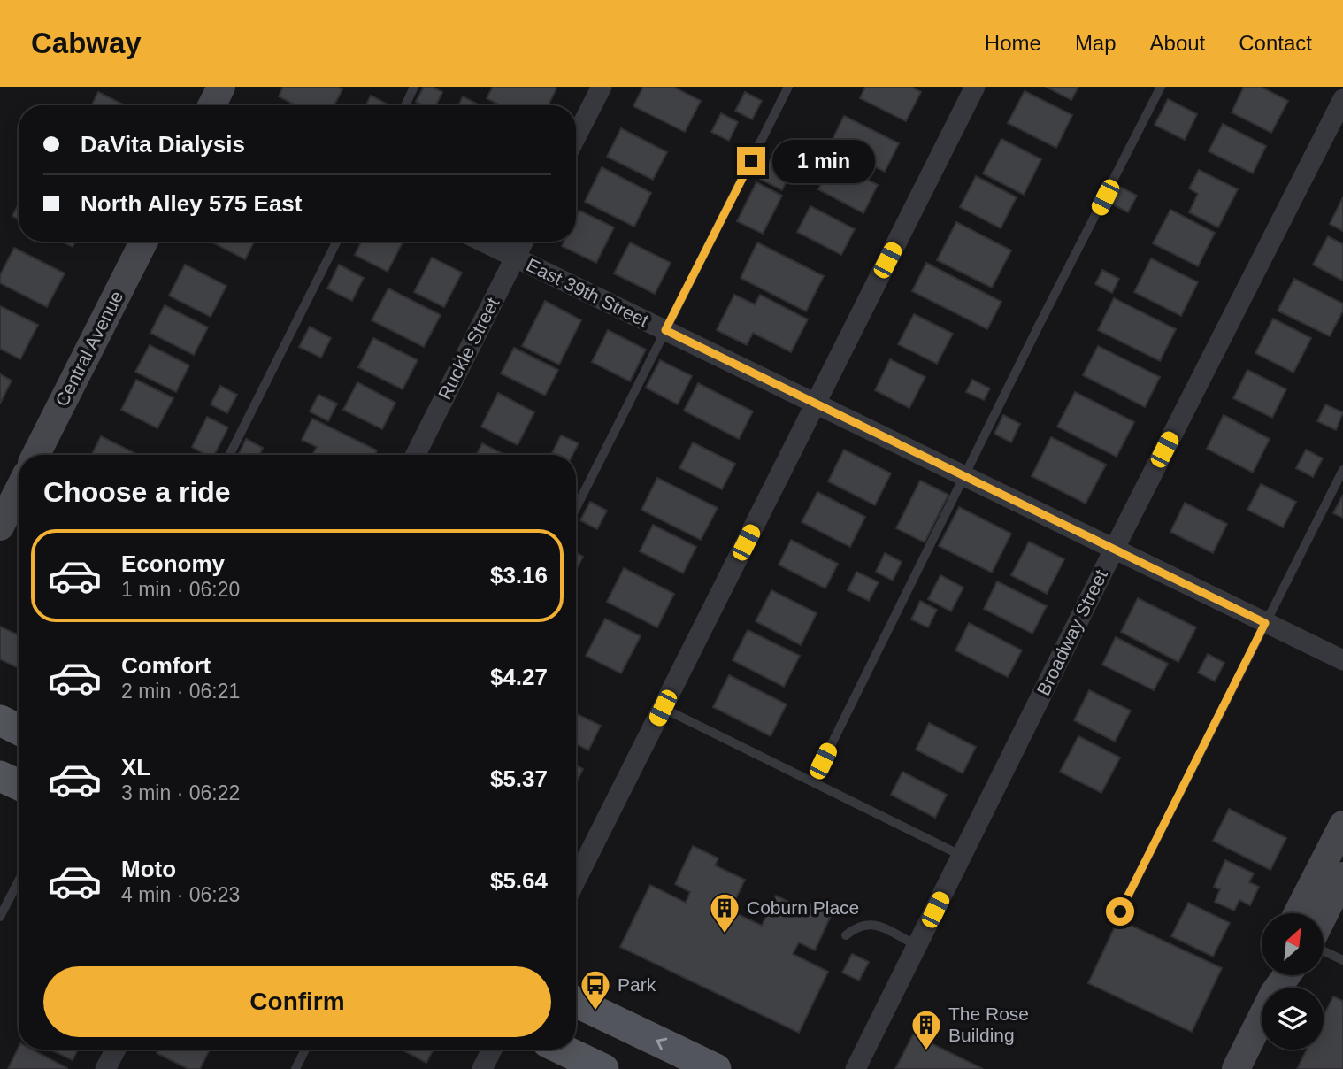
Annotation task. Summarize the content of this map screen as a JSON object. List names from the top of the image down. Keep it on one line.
{"streets":{"main road":["Central Avenue"],"street":["East 39th Street","Ruckle Street","Broadway Street"]},"crossings":[["East 39th Street","Ruckle Street"],["East 39th Street","Broadway Street"]],"places":{"building":["Coburn Place","The Rose Building"],"bus stop":["Park"]},"north":"top right","page":{"header":"Cabway","nav":["Home","Map","About","Contact"],"banner":["DaVita Dialysis","North Alley 575 East"],"bubble":"1 min","heading":"Choose a ride","list":[{"name":"Economy","note":"1 min · 06:20","value":"$3.16"},{"name":"Comfort","note":"2 min · 06:21","value":"$4.27"},{"name":"XL","note":"3 min · 06:22","value":"$5.37"},{"name":"Moto","note":"4 min · 06:23","value":"$5.64"}],"buttons":"Confirm"}}
